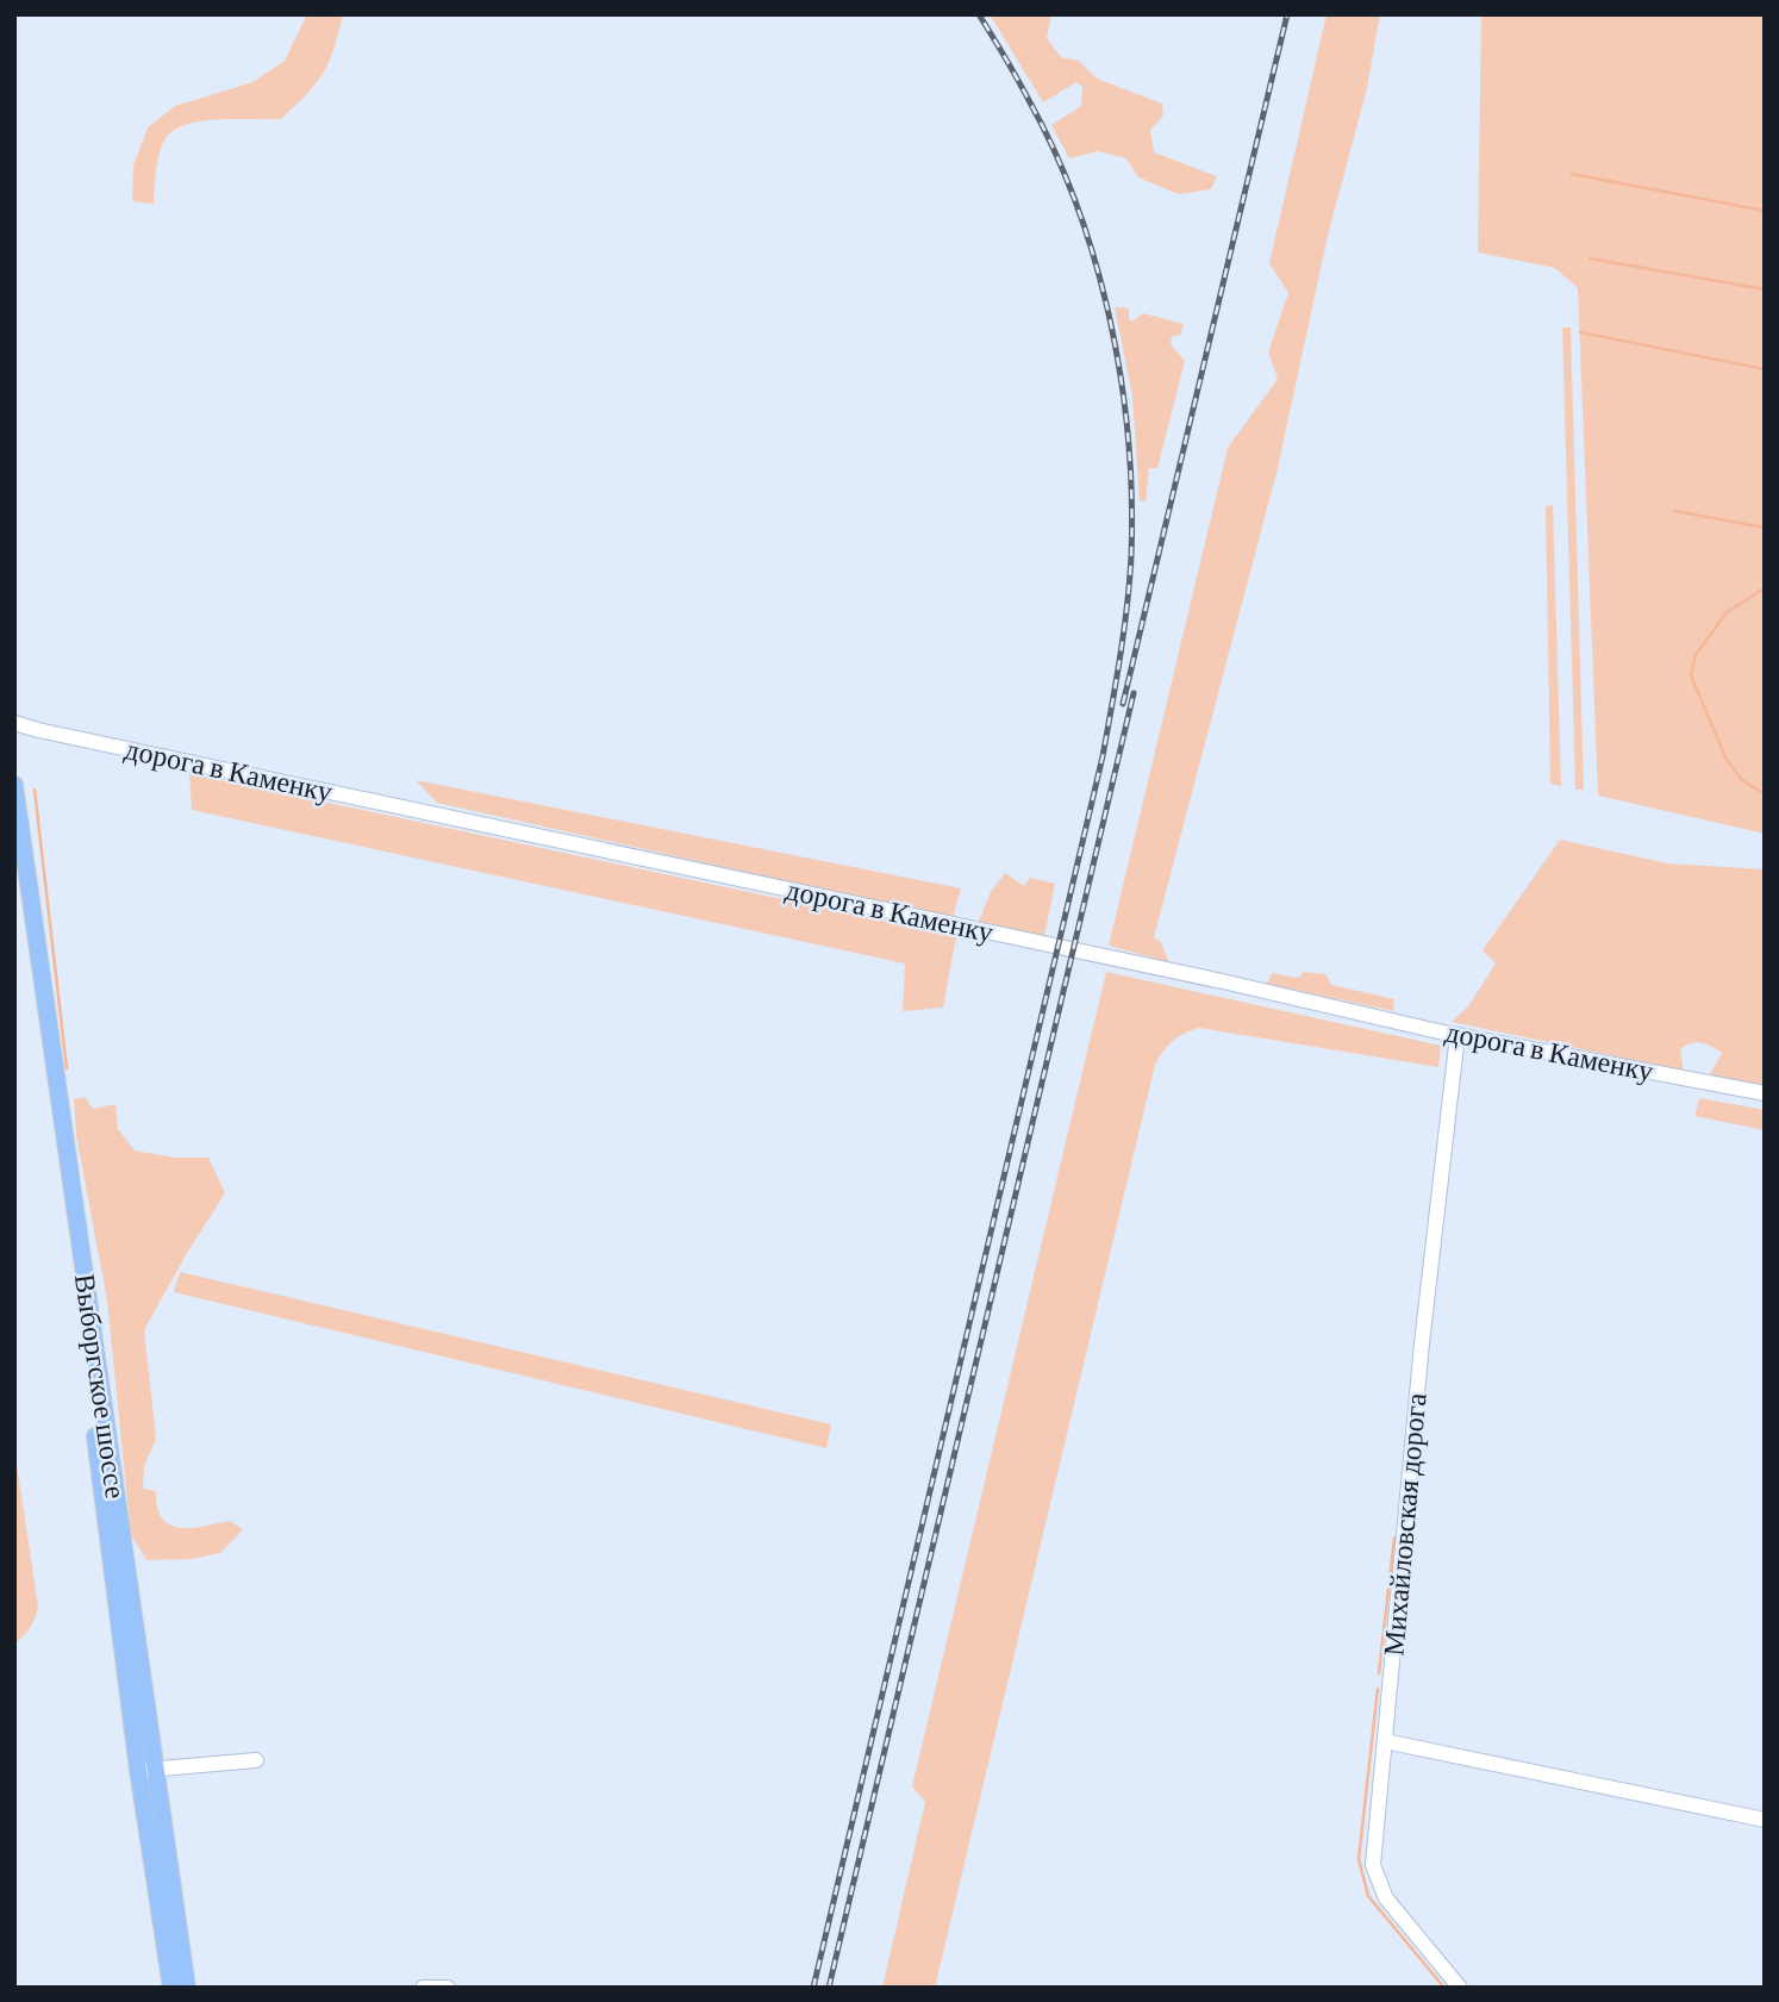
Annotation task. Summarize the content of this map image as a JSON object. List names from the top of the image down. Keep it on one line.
{"streets":{"main road":["Выборгское шоссе"],"street":["дорога в Каменку","Михайловская дорога"]},"crossings":[["дорога в Каменку","Михайловская дорога"]]}
